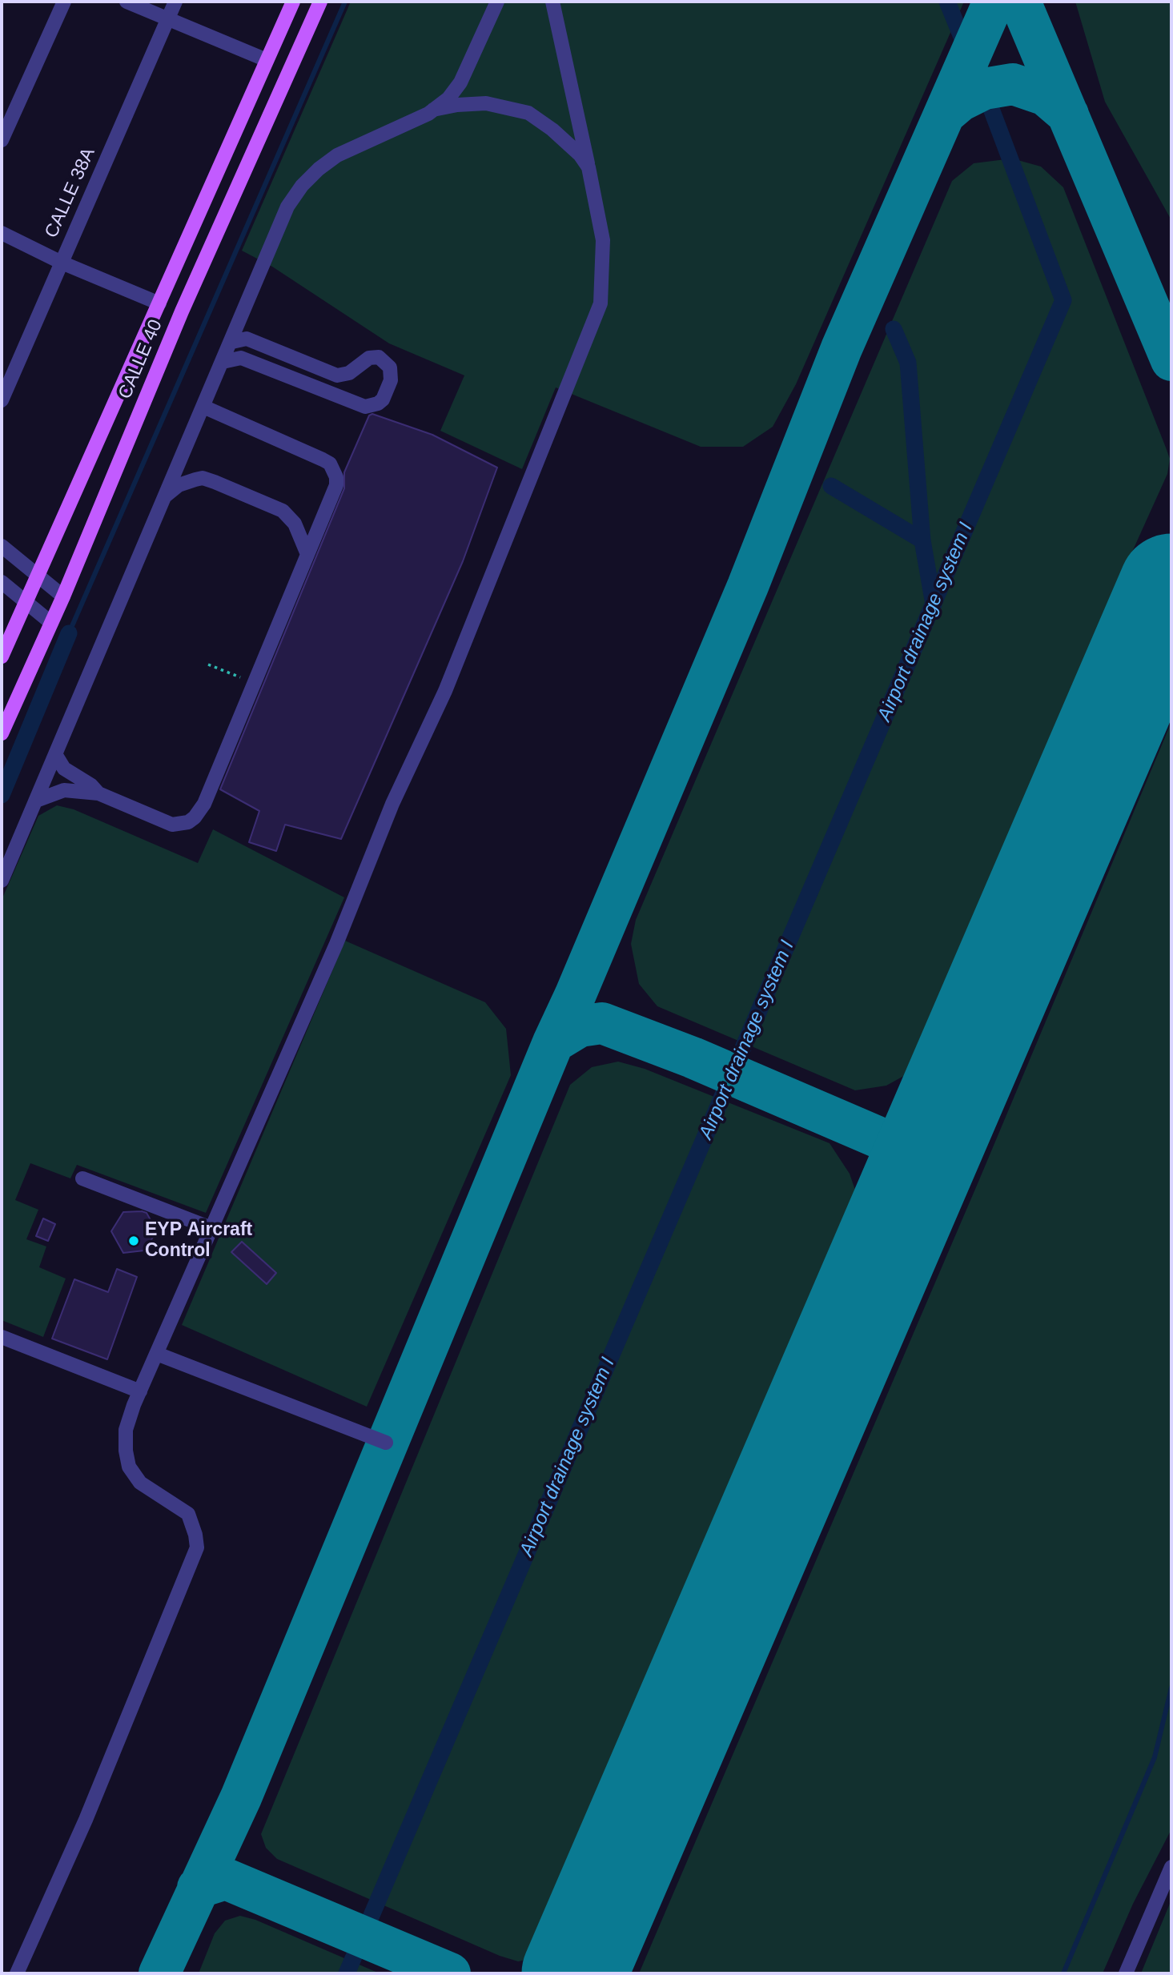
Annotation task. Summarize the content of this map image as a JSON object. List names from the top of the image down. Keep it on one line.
{"streets":{"main road":["CALLE 40"],"street":["CALLE 38A"]},"water":["Airport drainage system I"],"places":["EYP Aircraft Control"]}
